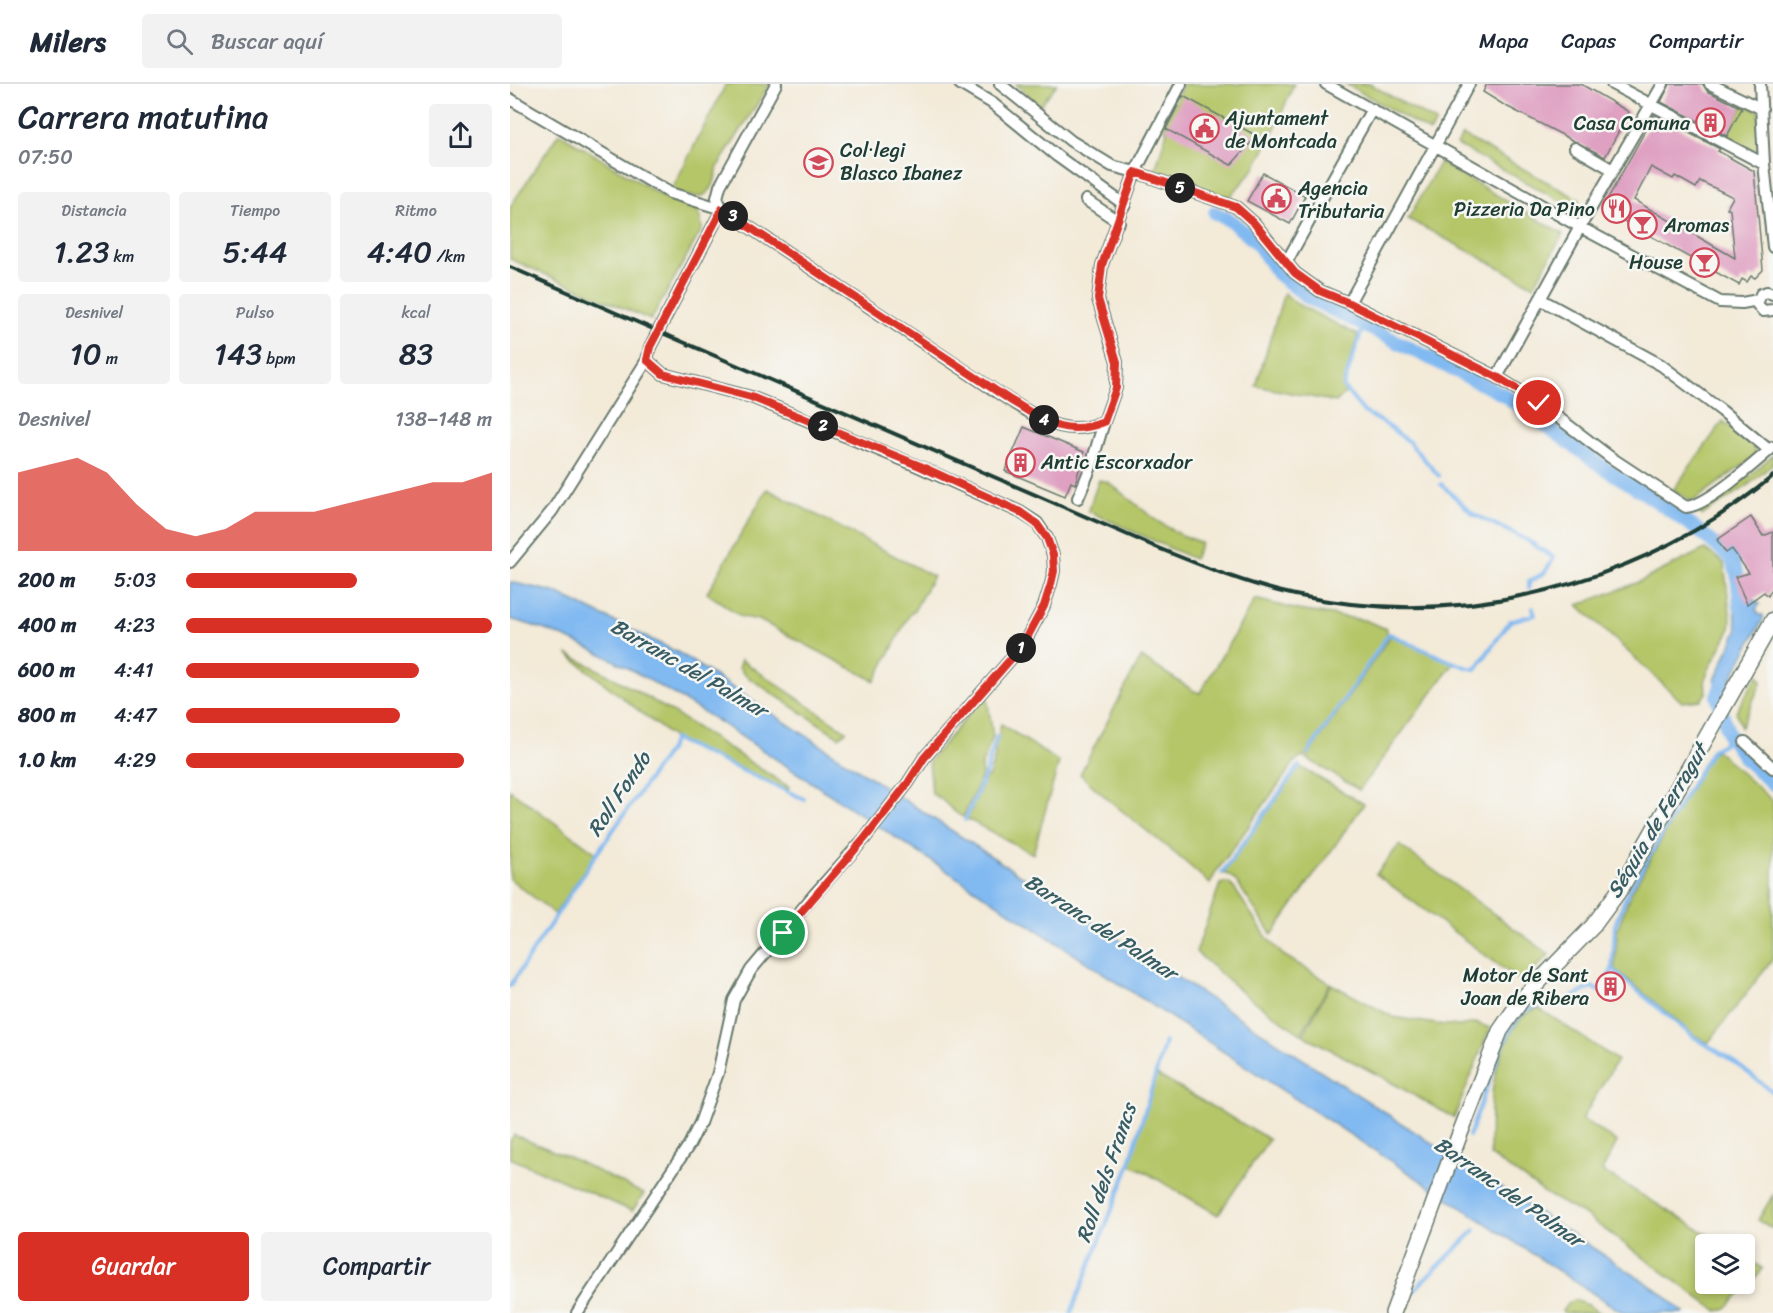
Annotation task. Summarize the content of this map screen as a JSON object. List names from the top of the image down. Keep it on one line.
{"water":["Barranc del Palmar","Roll Fondo","Séquia de Ferragut","Roll dels Francs"],"places":{"building":["Casa Comuna","Antic Escorxador","Motor de Sant Joan de Ribera"],"public building":["Ajuntament de Montcada","Agencia Tributaria"],"school or university":["Col·legi Blasco Ibanez"],"restaurant":["Pizzeria Da Pino"],"bar":["Aromas","House"]},"page":{"header":"Milers","search":"Buscar aquí","nav":["Mapa","Capas","Compartir"],"heading":["Carrera matutina","07:50"],"pins":["5","3","4","2","1"],"stats":[["Distancia","1.23 km"],["Tiempo","5:44"],["Ritmo","4:40 /km"],["Desnivel","10 m"],["Pulso","143 bpm"],["kcal","83"]],"chart":["Desnivel","138–148 m"],"list":[{"name":"200 m","note":"5:03"},{"name":"400 m","note":"4:23"},{"name":"600 m","note":"4:41"},{"name":"800 m","note":"4:47"},{"name":"1.0 km","note":"4:29"}],"buttons":["Guardar","Compartir"]}}
